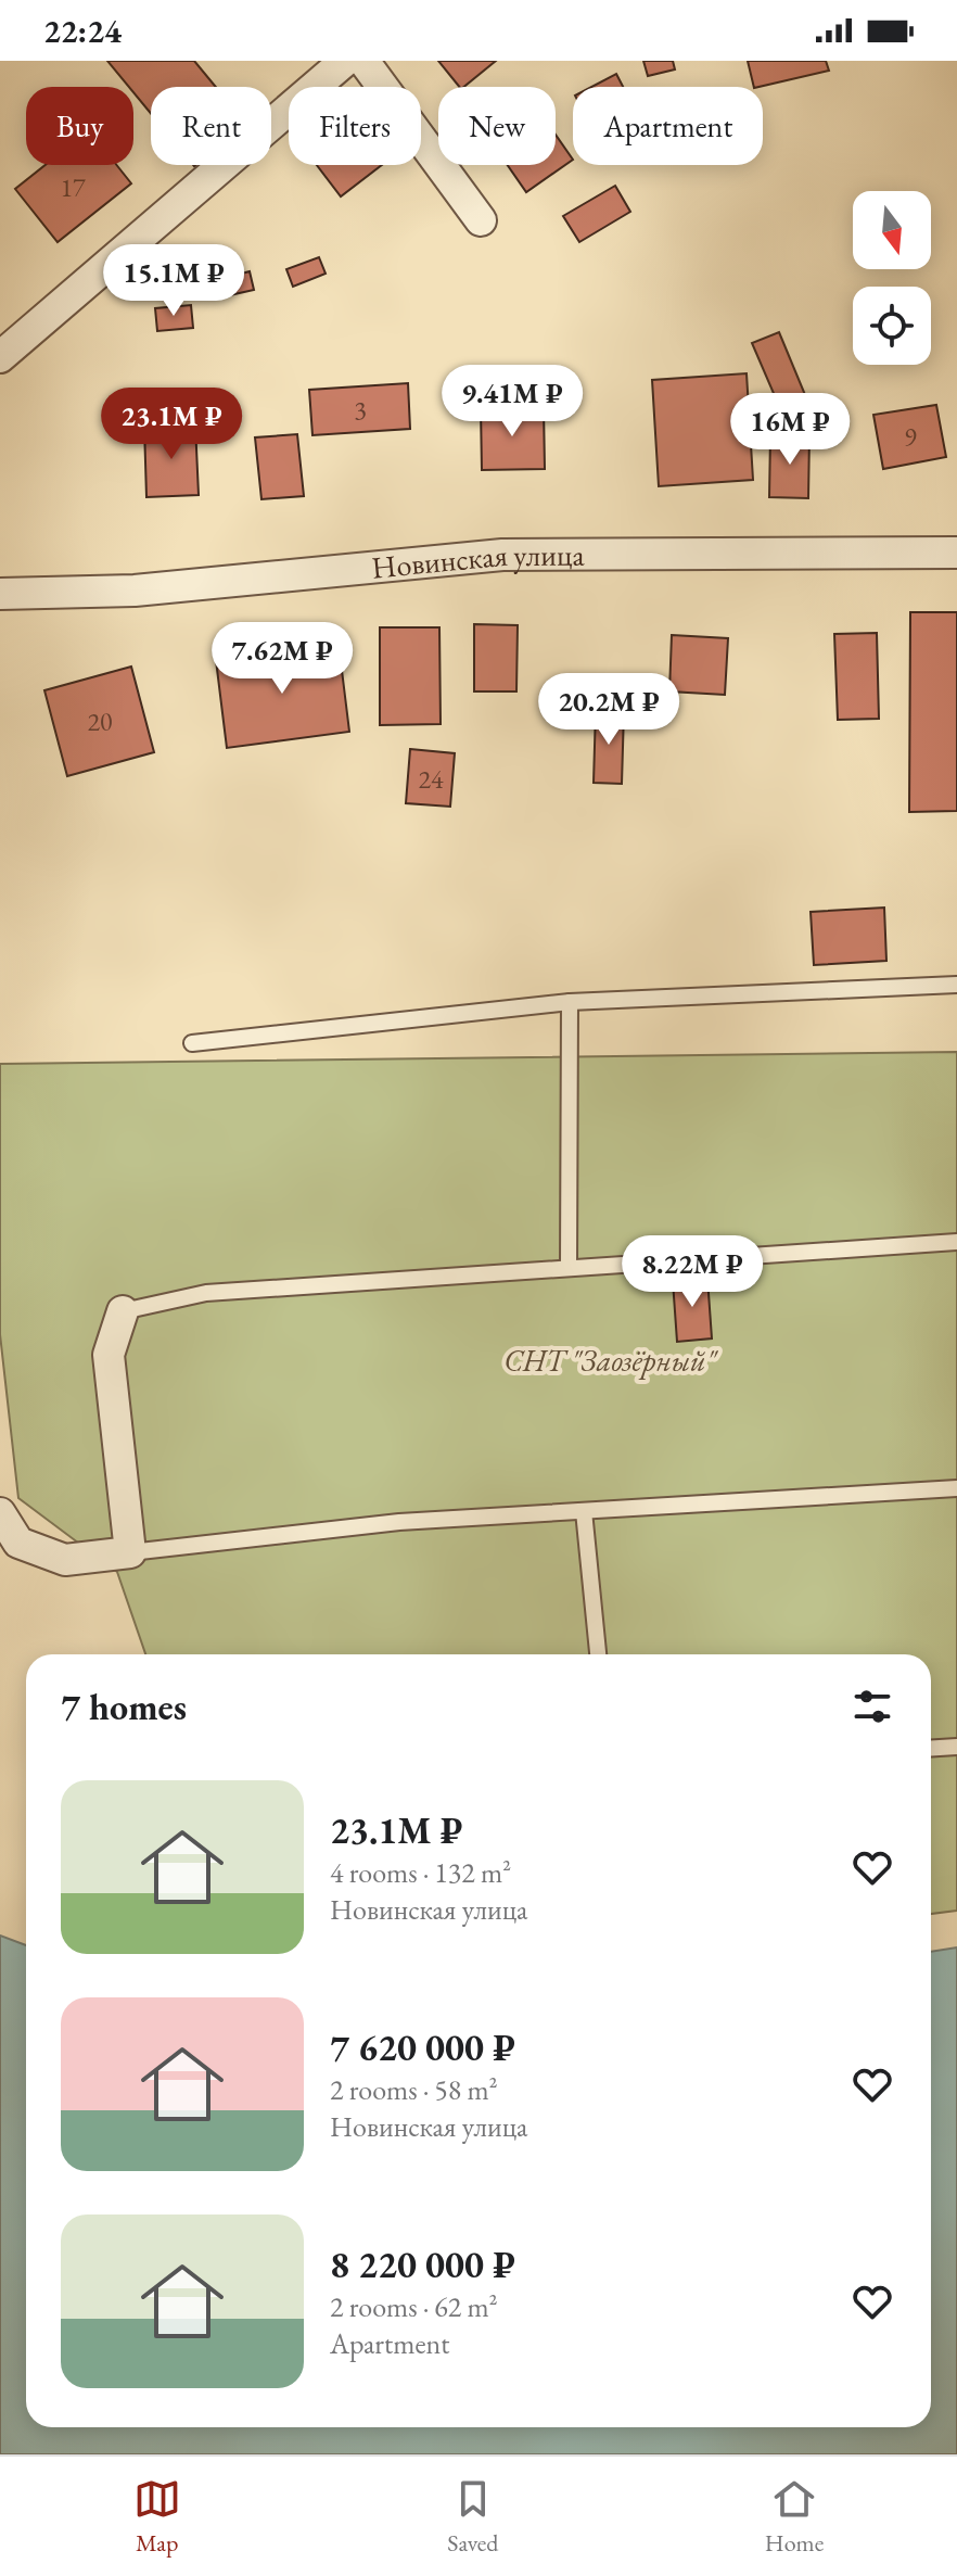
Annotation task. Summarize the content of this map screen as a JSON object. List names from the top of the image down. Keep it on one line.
{"streets":{"street":["Новинская улица"]},"parks":["СНТ \"Заозёрный\""],"house_numbers":["17","3","9","20","24"],"north":"bottom","page":{"status":"22:24","chip":["Buy","Rent","Filters","New","Apartment"],"price":["15.1M ₽","9.41M ₽","23.1M ₽","16M ₽","7.62M ₽","20.2M ₽","8.22M ₽"],"heading":"7 homes","list":[{"name":"23.1M ₽","note":"4 rooms · 132 m² · Новинская улица"},{"name":"7 620 000 ₽","note":"2 rooms · 58 m² · Новинская улица"},{"name":"8 220 000 ₽","note":"2 rooms · 62 m² · Apartment"}],"tabs":["Map","Saved","Home"]}}
